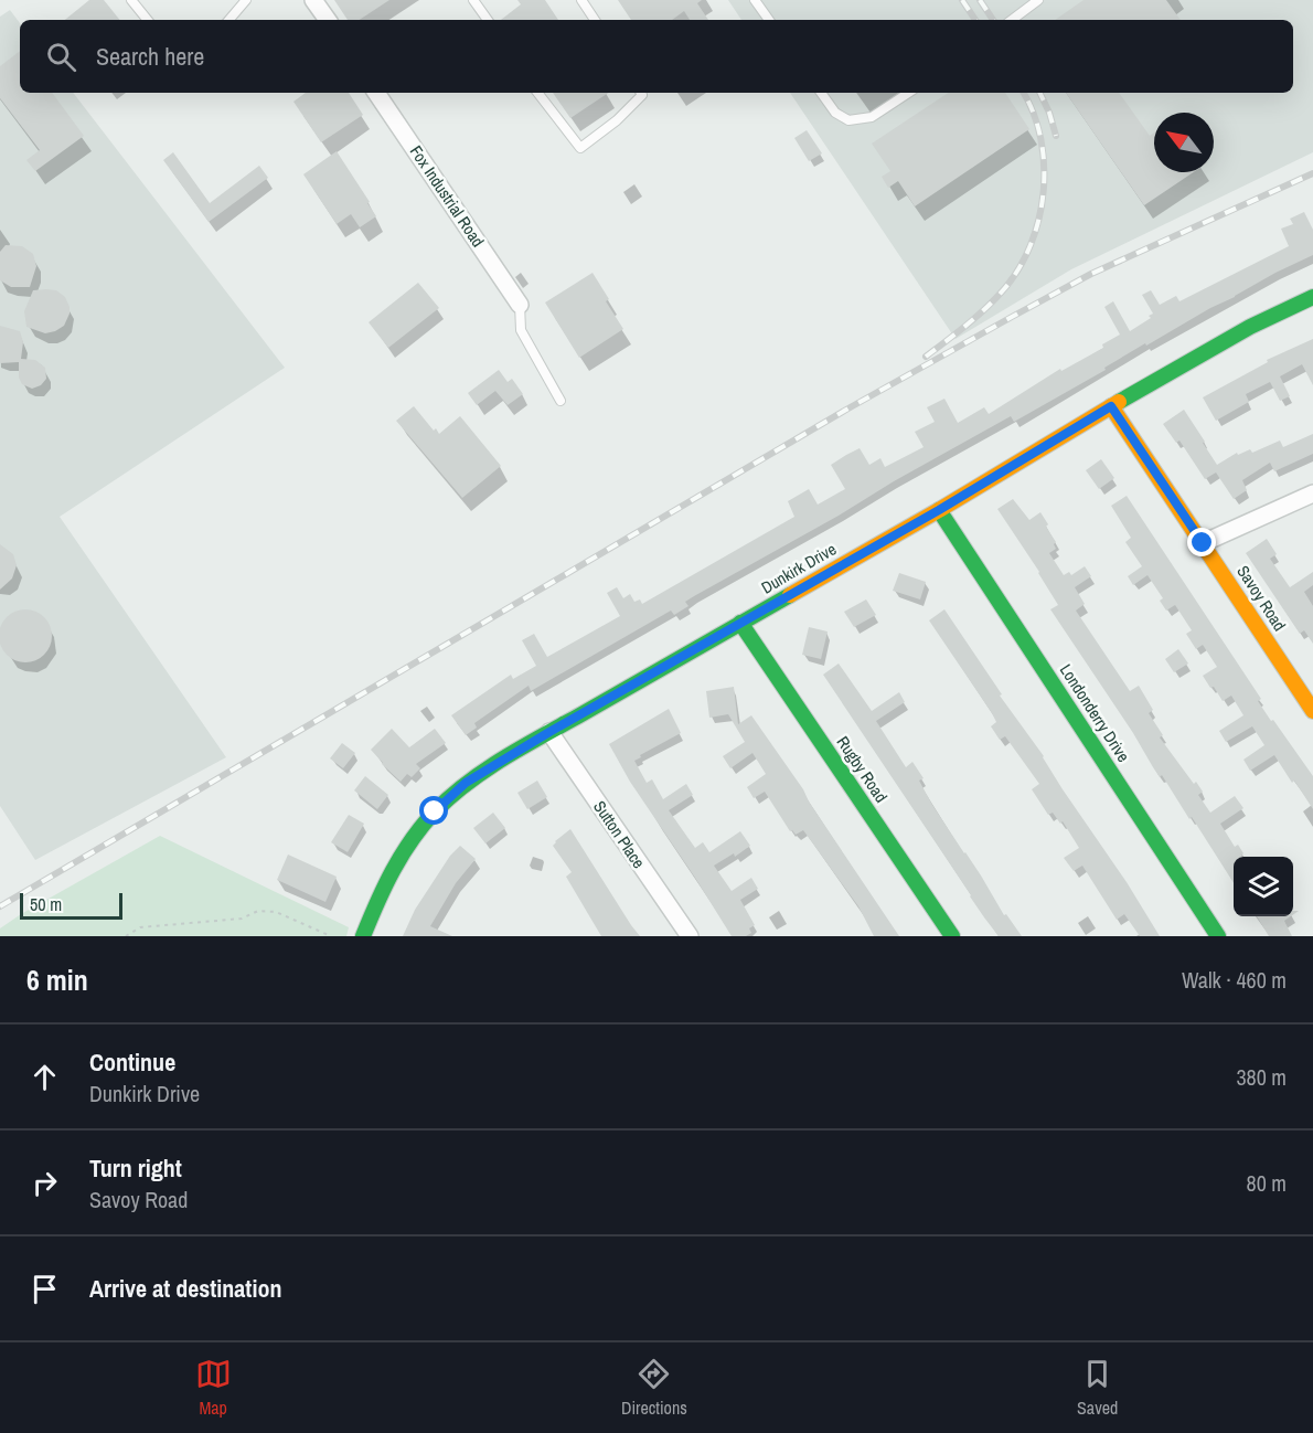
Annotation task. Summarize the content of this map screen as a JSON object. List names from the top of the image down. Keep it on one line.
{"streets":{"street":["Fox Industrial Road","Dunkirk Drive","Savoy Road","Londonderry Drive","Rugby Road","Sutton Place"]},"crossings":[["Dunkirk Drive","Savoy Road"],["Dunkirk Drive","Londonderry Drive"],["Dunkirk Drive","Rugby Road"],["Dunkirk Drive","Sutton Place"]],"scale_bar":"50 m","north":"top left","page":{"search":"Search here","scale":"50 m","heading":["6 min","Walk · 460 m"],"list":[["Continue","Dunkirk Drive","380 m"],["Turn right","Savoy Road","80 m"],"Arrive at destination"],"nav":["Map","Directions","Saved"]}}
